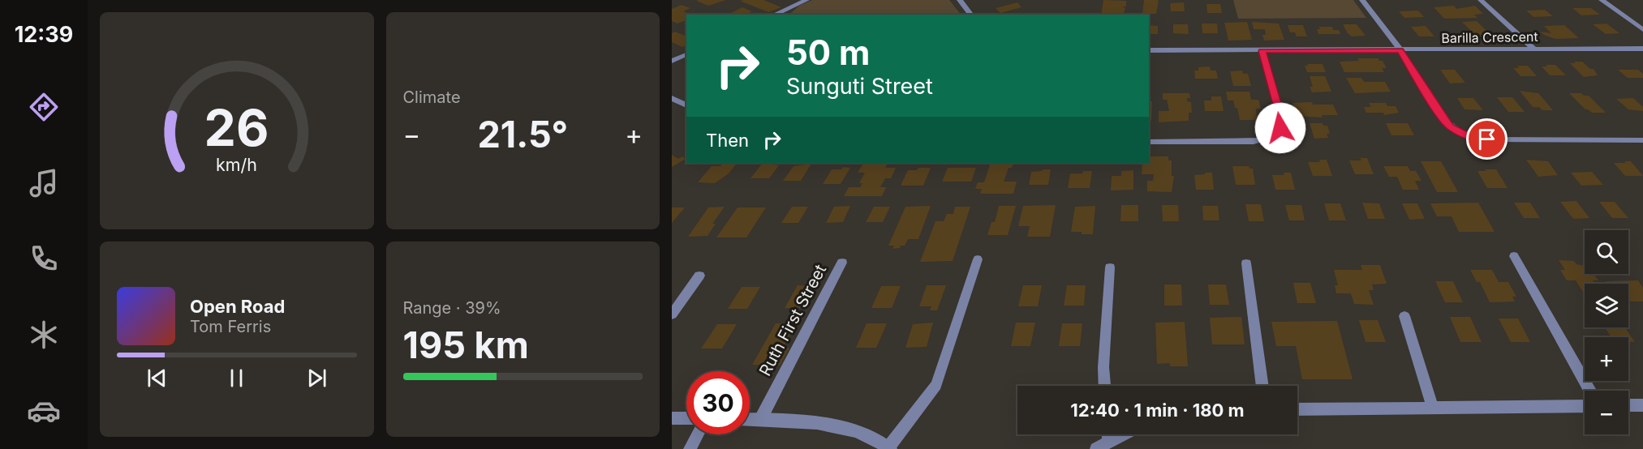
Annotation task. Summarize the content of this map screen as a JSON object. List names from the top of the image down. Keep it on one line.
{"streets":{"street":["Barilla Crescent","Ruth First Street"]},"page":{"tabs":"12:39","tile":["Climate",["Range · 39%","195 km"]],"turn":["50 m","Sunguti Street"],"heat":["−","21.5°","+"],"then":"Then","map_buttons":["+","−"],"song":["Open Road","Tom Ferris"],"limit":"30","trip":"12:40 · 1 min · 180 m","gauge":["26","km/h"]}}
